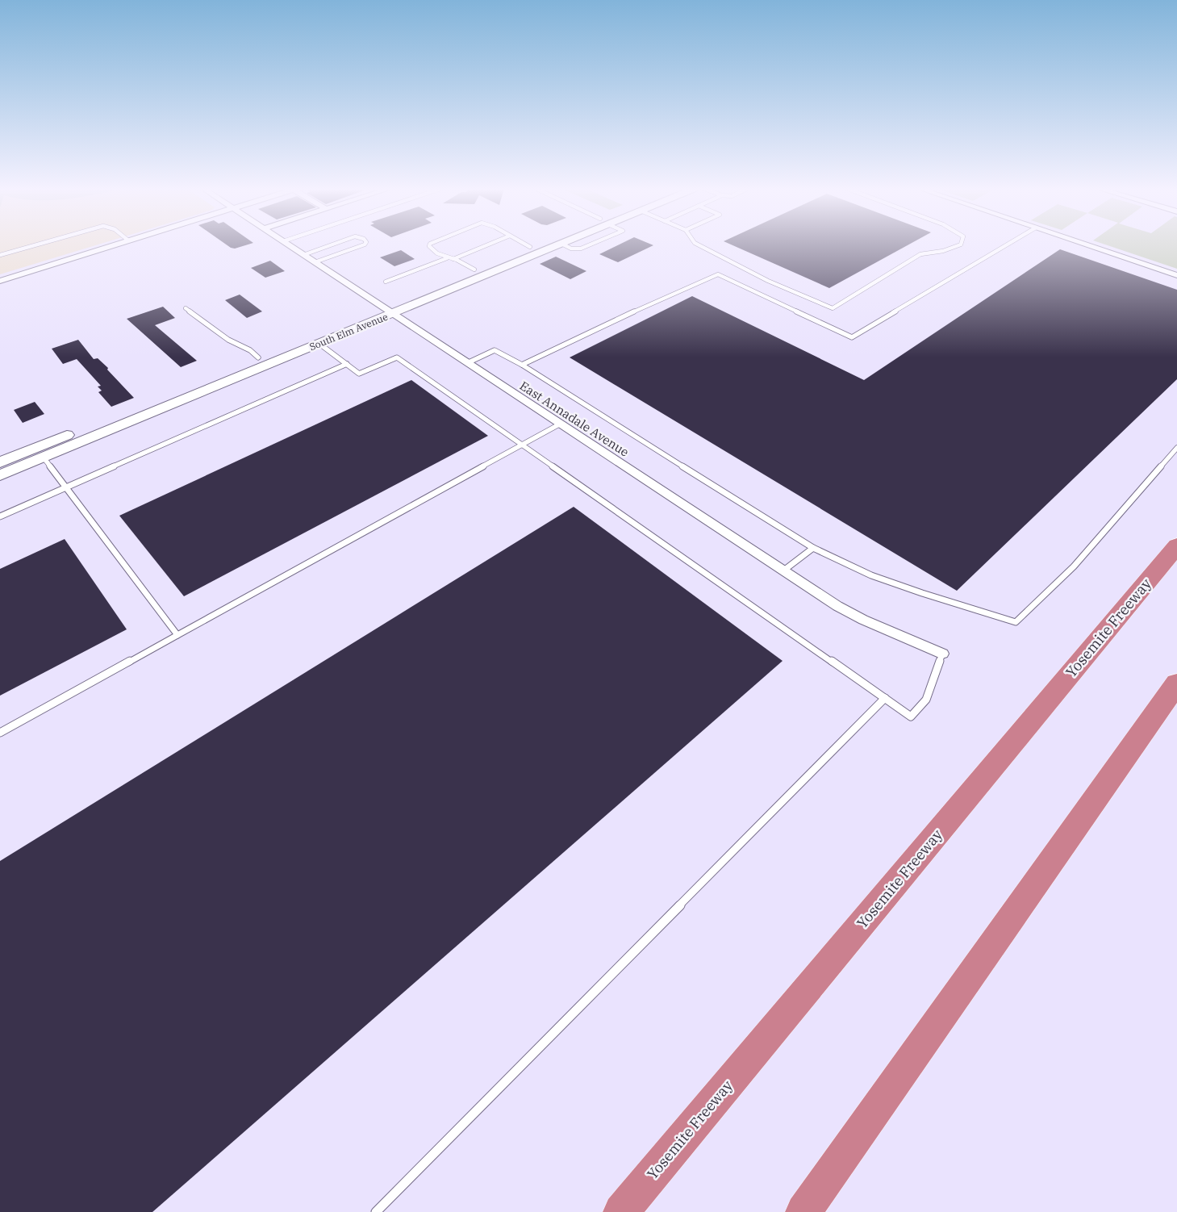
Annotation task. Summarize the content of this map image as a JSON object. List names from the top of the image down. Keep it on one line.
{"streets":{"highway":["Yosemite Freeway"],"main road":["South Elm Avenue"],"street":["East Annadale Avenue"]},"crossings":[["South Elm Avenue","East Annadale Avenue"]]}
